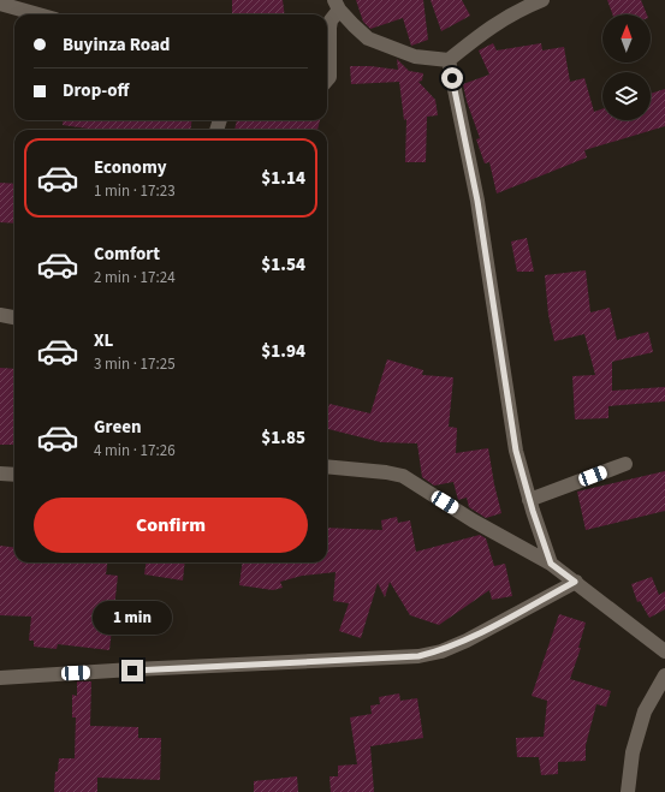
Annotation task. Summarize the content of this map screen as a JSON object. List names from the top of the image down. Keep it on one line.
{"north":"top","page":{"banner":["Buyinza Road","Drop-off"],"list":[{"name":"Economy","note":"1 min · 17:23","value":"$1.14"},{"name":"Comfort","note":"2 min · 17:24","value":"$1.54"},{"name":"XL","note":"3 min · 17:25","value":"$1.94"},{"name":"Green","note":"4 min · 17:26","value":"$1.85"}],"buttons":"Confirm","bubble":"1 min"}}
